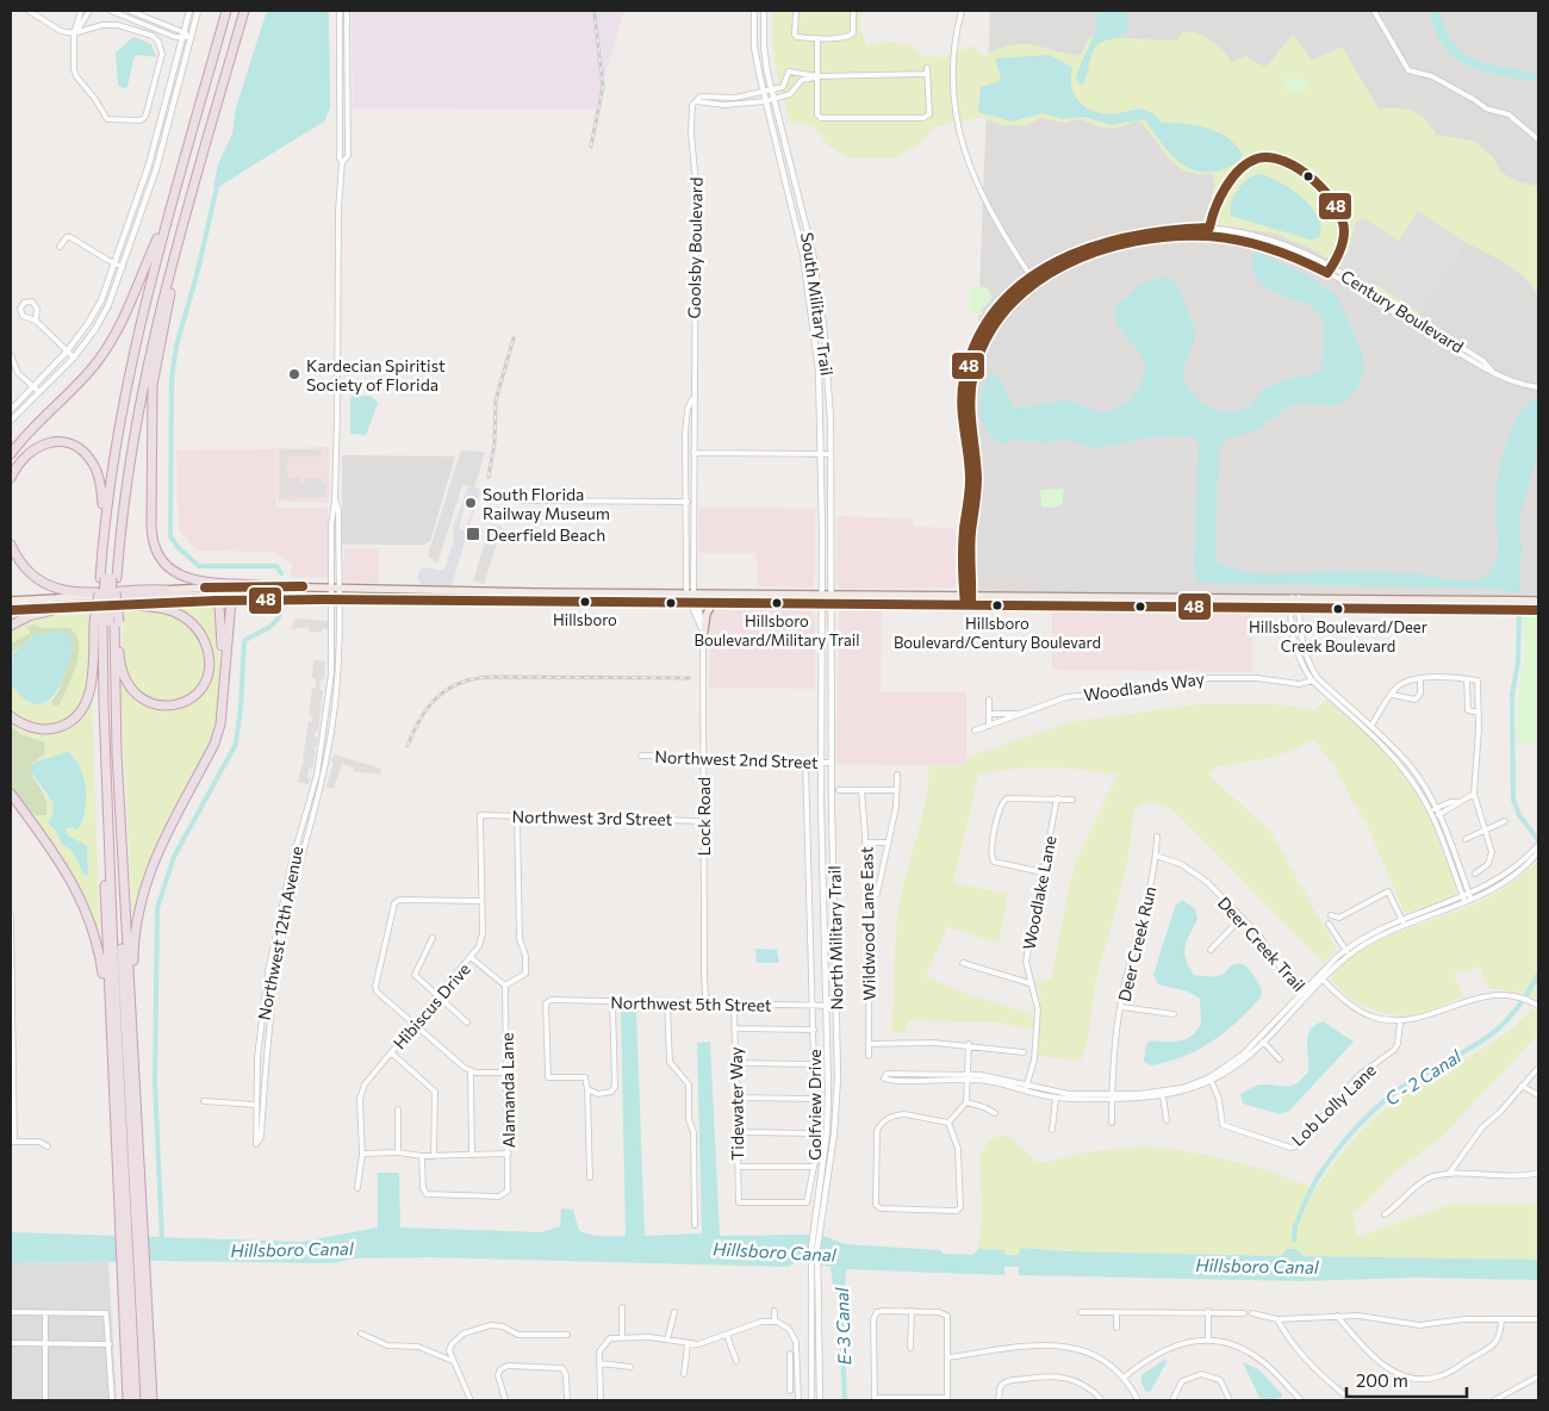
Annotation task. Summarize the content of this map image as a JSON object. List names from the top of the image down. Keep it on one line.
{"streets":{"street":["Goolsby Boulevard","South Military Trail","Century Boulevard","Woodlands Way","Northwest 2nd Street","Lock Road","Northwest 3rd Street","Woodlake Lane","Wildwood Lane East","Northwest 12th Avenue","North Military Trail","Deer Creek Run","Deer Creek Trail","Northwest 5th Street","Hibiscus Drive","Alamanda Lane","Tidewater Way","Golfview Drive","Lob Lolly Lane"]},"crossings":[["Goolsby Boulevard","Lock Road"],["South Military Trail","North Military Trail"],["Northwest 2nd Street","Lock Road"],["Northwest 2nd Street","North Military Trail"],["Lock Road","Northwest 3rd Street"],["Lock Road","Northwest 5th Street"],["Northwest 3rd Street","Hibiscus Drive"],["North Military Trail","Northwest 5th Street"],["North Military Trail","Golfview Drive"],["Deer Creek Run","Deer Creek Trail"],["Northwest 5th Street","Tidewater Way"],["Northwest 5th Street","Golfview Drive"],["Tidewater Way","Golfview Drive"]],"water":["C - 2 Canal","Hillsboro Canal","E-3 Canal"],"places":{"other":["Kardecian Spiritist Society of Florida","South Florida Railway Museum","Hillsboro","Hillsboro Boulevard/Military Trail","Hillsboro Boulevard/Century Boulevard","Hillsboro Boulevard/Deer Creek Boulevard"],"transit":["Deerfield Beach"]},"lines":["transit line 48"],"scale_bar":"200 m"}
